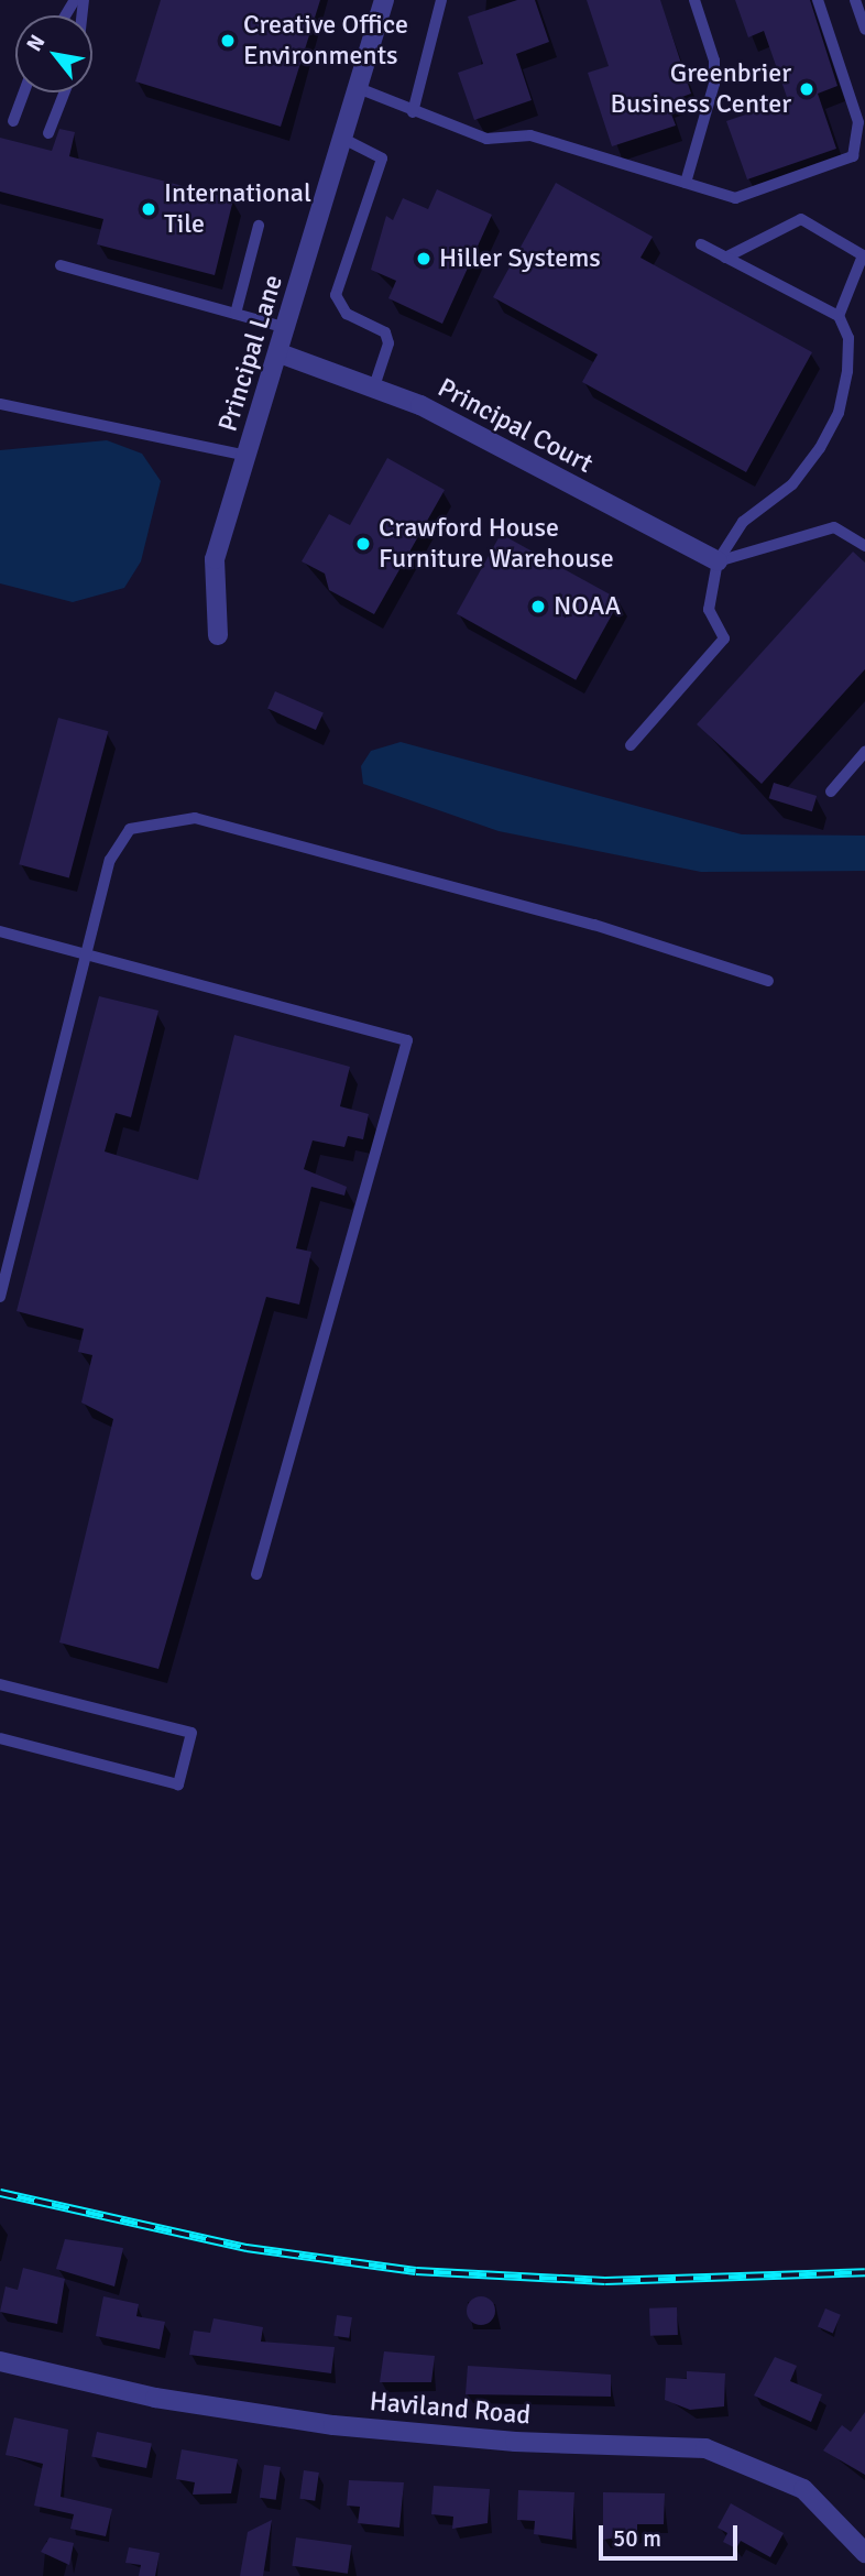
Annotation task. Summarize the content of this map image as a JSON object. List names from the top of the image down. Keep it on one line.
{"streets":{"street":["Principal Lane","Principal Court","Haviland Road"]},"crossings":[["Principal Lane","Principal Court"]],"places":["Creative Office Environments","Greenbrier Business Center","International Tile","Hiller Systems","Crawford House Furniture Warehouse","NOAA"],"scale_bar":"50 m","north":"top left"}
